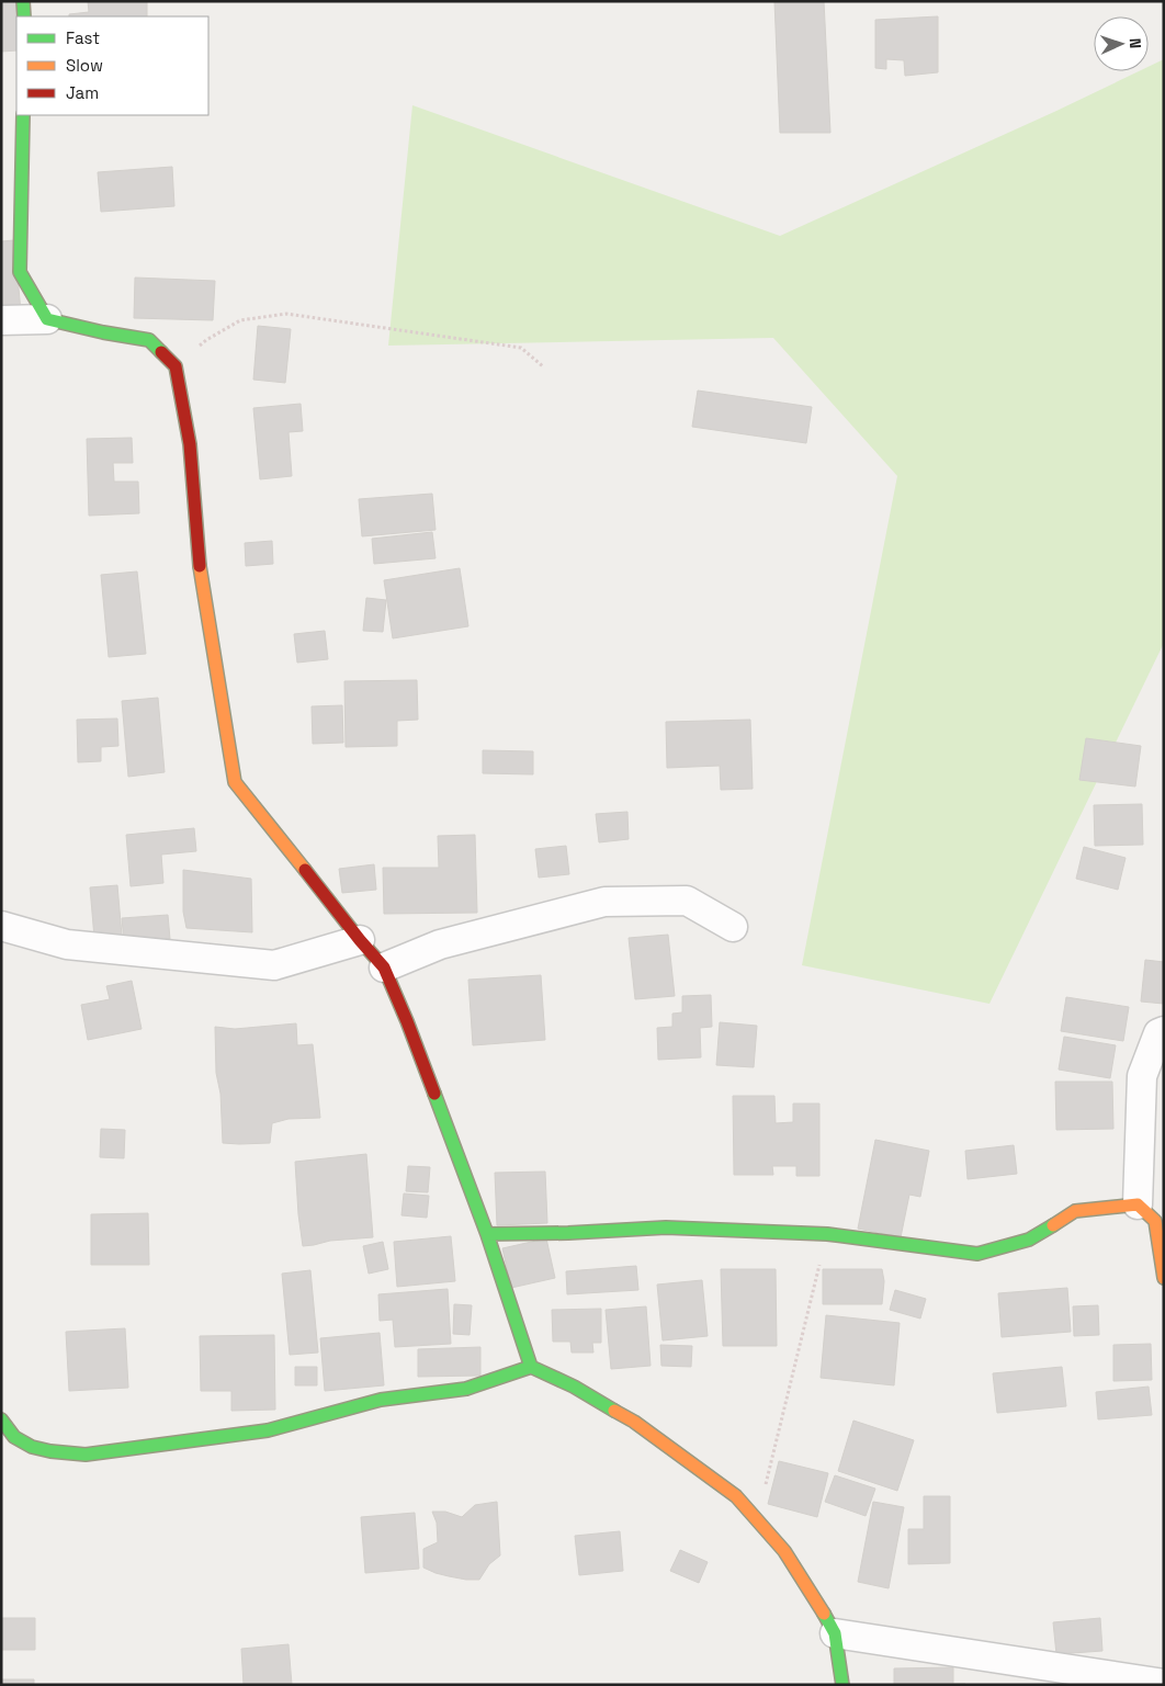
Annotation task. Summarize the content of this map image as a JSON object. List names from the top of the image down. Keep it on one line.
{"legend":["Fast","Slow","Jam"],"north":"right"}
